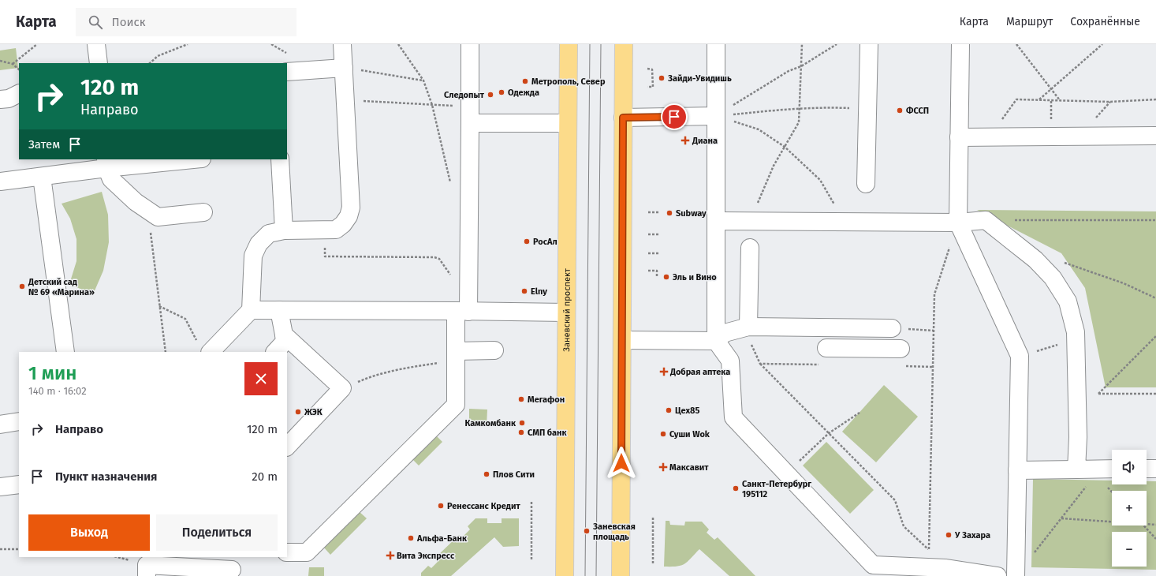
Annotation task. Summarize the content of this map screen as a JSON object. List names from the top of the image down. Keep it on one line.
{"streets":{"main road":["Заневский проспект"]},"places":{"other":["Зайди-Увидишь","Метрополь, Север","Одежда","Следопыт","ФССП","Subway","РосАл","Эль и Вино","Детский сад № 69 «Марина»","Elny","Мегафон","Цех85","ЖЭК","Камкомбанк","СМП банк","Суши Wok","Плов Сити","Санкт-Петербург 195112","Ренессанс Кредит","Заневская площадь","У Захара","Альфа-Банк"],"health":["Диана","Добрая аптека","Максавит","Вита Экспресс"]},"page":{"header":"Карта","search":"Поиск","nav":["Карта","Маршрут","Сохранённые"],"turn":["120 m","Направо"],"then":"Затем","heading":["1 мин","140 m · 16:02"],"list":[{"name":"Направо","value":"120 m"},{"name":"Пункт назначения","value":"20 m"}],"map_buttons":["+","−"],"buttons":["Выход","Поделиться"]}}
